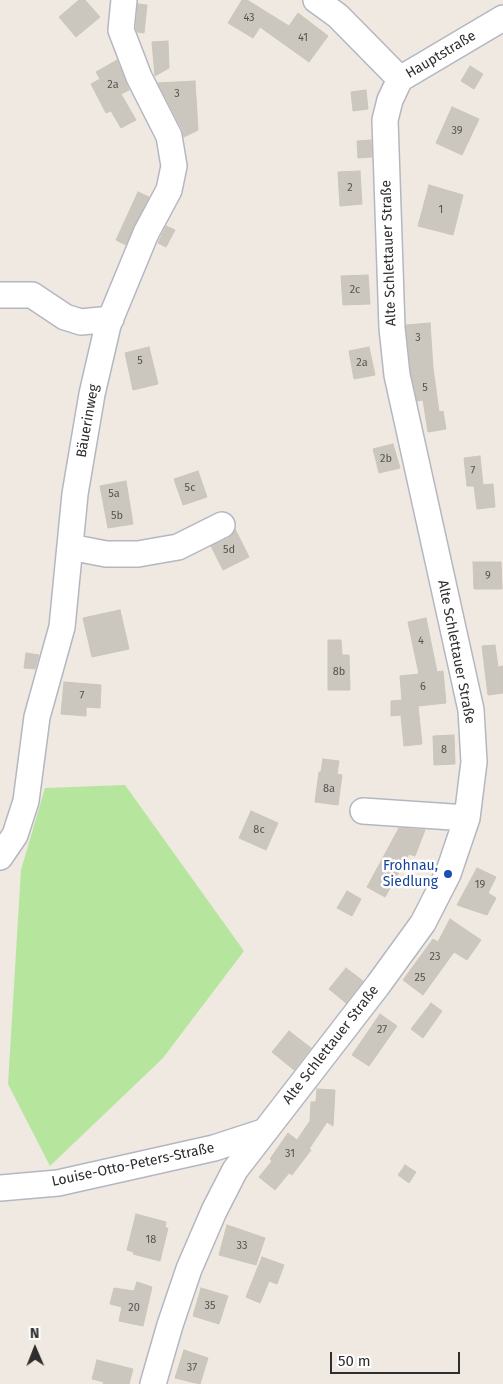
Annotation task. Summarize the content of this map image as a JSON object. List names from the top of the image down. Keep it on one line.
{"streets":{"street":["Hauptstraße","Alte Schlettauer Straße","Bäuerinweg","Louise-Otto-Peters-Straße"]},"crossings":[["Hauptstraße","Alte Schlettauer Straße"],["Alte Schlettauer Straße","Louise-Otto-Peters-Straße"]],"places":["Frohnau, Siedlung"],"house_numbers":["43","41","2a","3","39","2","1","2c","3","5","2a","5","2b","7","5c","5a","5b","5d","9","4","8b","6","7","8","8a","8c","19","23","25","27","31","18","33","35","20","37"],"scale_bar":"50 m","north":"top"}
